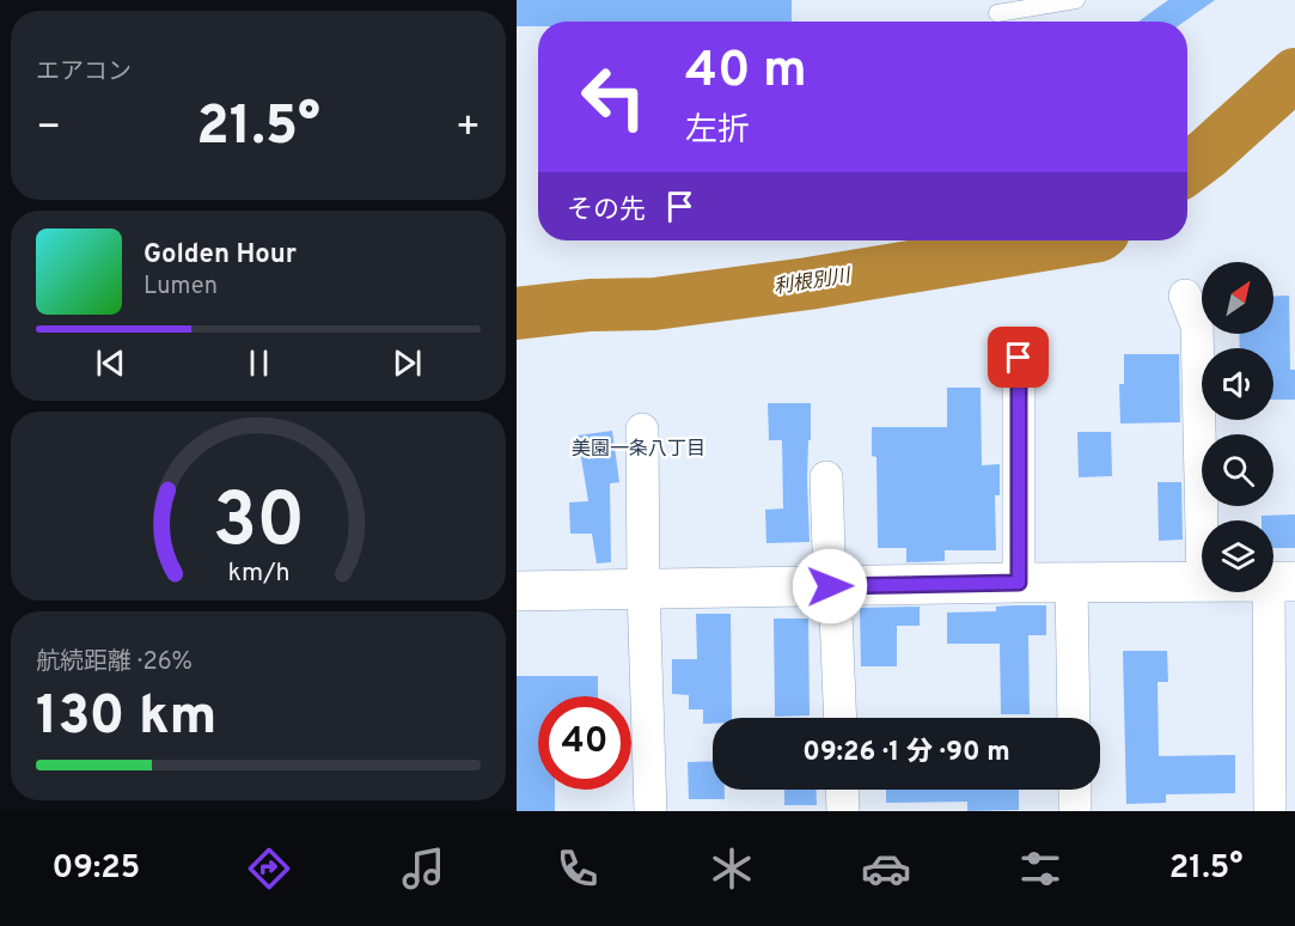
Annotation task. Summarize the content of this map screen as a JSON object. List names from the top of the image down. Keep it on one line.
{"districts":["美園一条八丁目"],"water":["利根別川"],"north":"top right","page":{"tile":["エアコン",["航続距離 · 26%","130 km"]],"turn":["40 m","左折"],"heat":["−","21.5°","+"],"then":"その先","song":["Golden Hour","Lumen"],"limit":"40","trip":"09:26 · 1 分 · 90 m","tabs":["09:25","21.5°"],"gauge":["30","km/h"]}}
